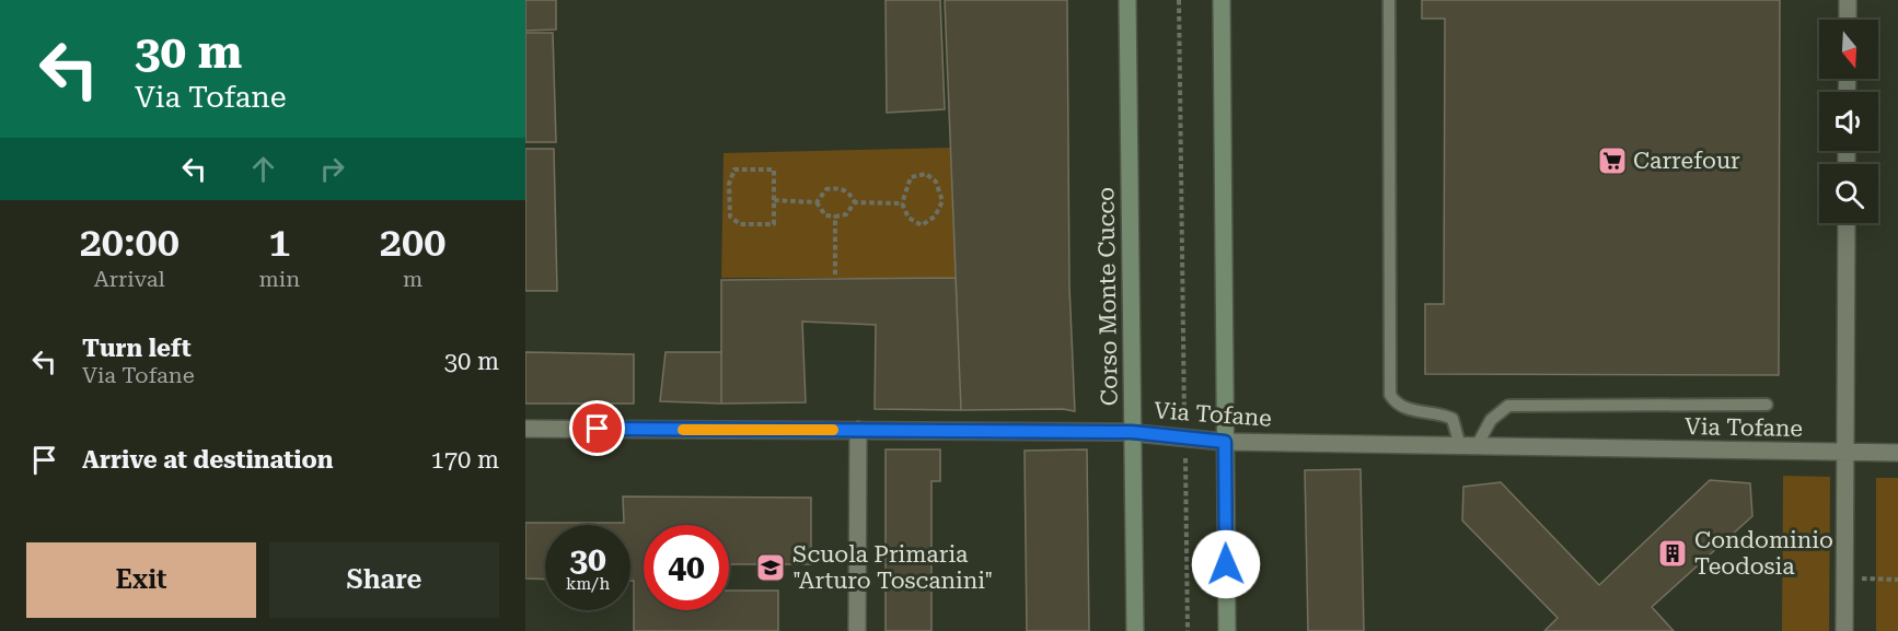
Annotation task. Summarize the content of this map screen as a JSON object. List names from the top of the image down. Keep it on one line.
{"streets":{"street":["Corso Monte Cucco","Via Tofane"]},"crossings":[["Corso Monte Cucco","Via Tofane"]],"places":{"supermarket":["Carrefour"],"building":["Condominio Teodosia"],"school or university":["Scuola Primaria \"Arturo Toscanini\""]},"north":"bottom","page":{"turn":["30 m","Via Tofane"],"eta":["20:00","Arrival","1","min","200","m"],"list":[{"name":"Turn left","note":"Via Tofane","value":"30 m"},{"name":"Arrive at destination","value":"170 m"}],"speed":"30 km/h","limit":"40","buttons":["Exit","Share"]}}
